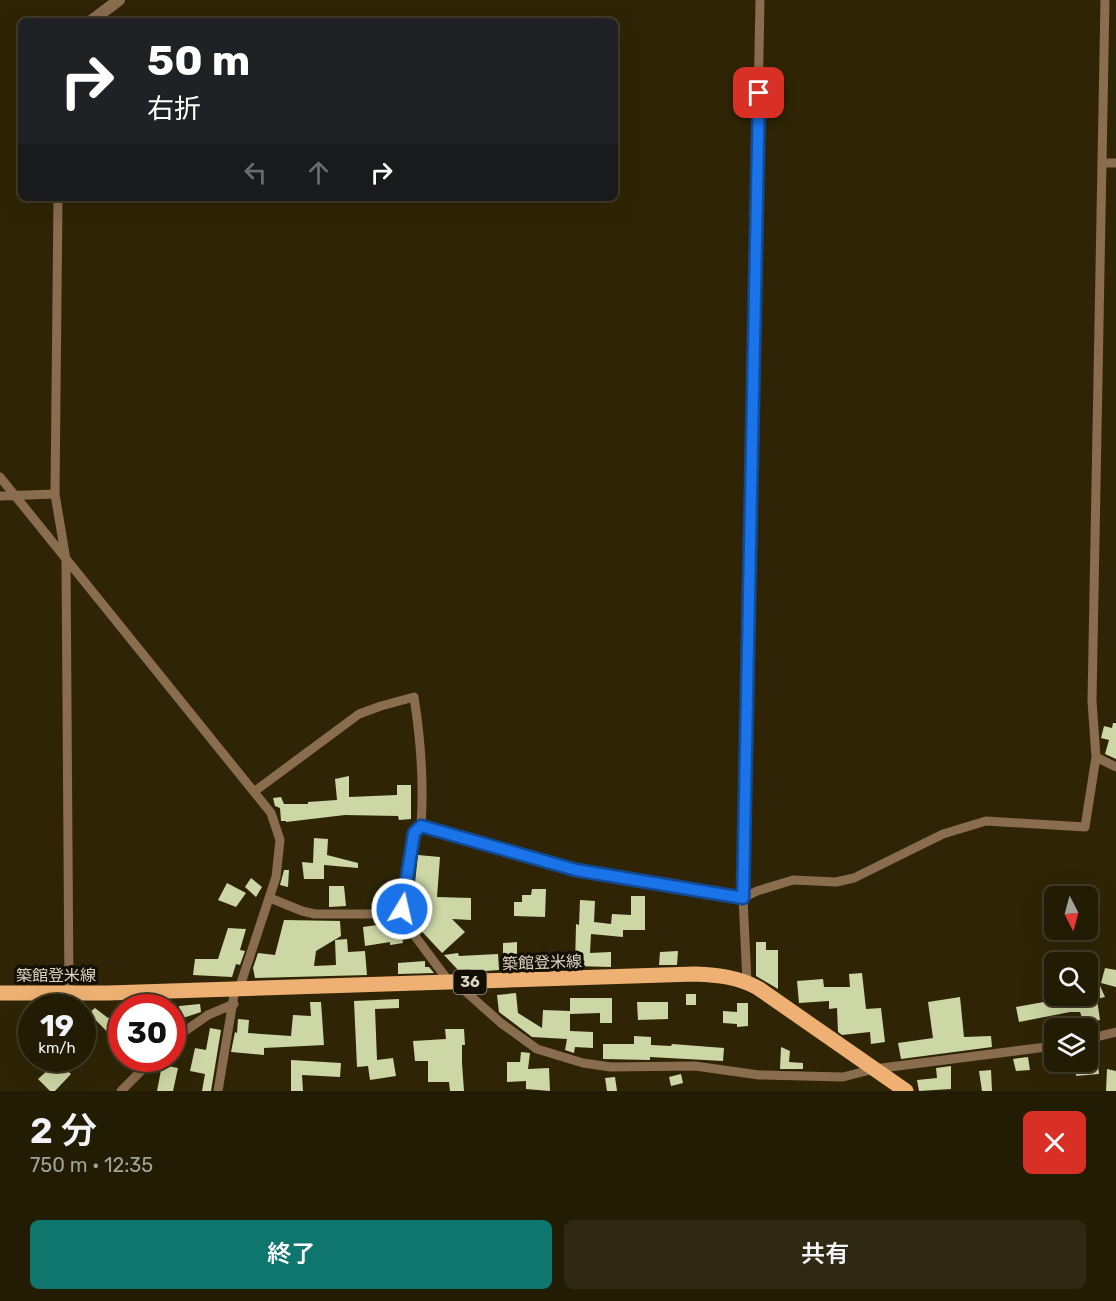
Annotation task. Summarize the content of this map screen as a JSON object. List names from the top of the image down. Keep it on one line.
{"streets":{"main road":["築館登米線","36"]},"north":"bottom","page":{"turn":["50 m","右折"],"speed":"19 km/h","limit":"30","heading":["2 分","750 m · 12:35"],"buttons":["終了","共有"]}}
